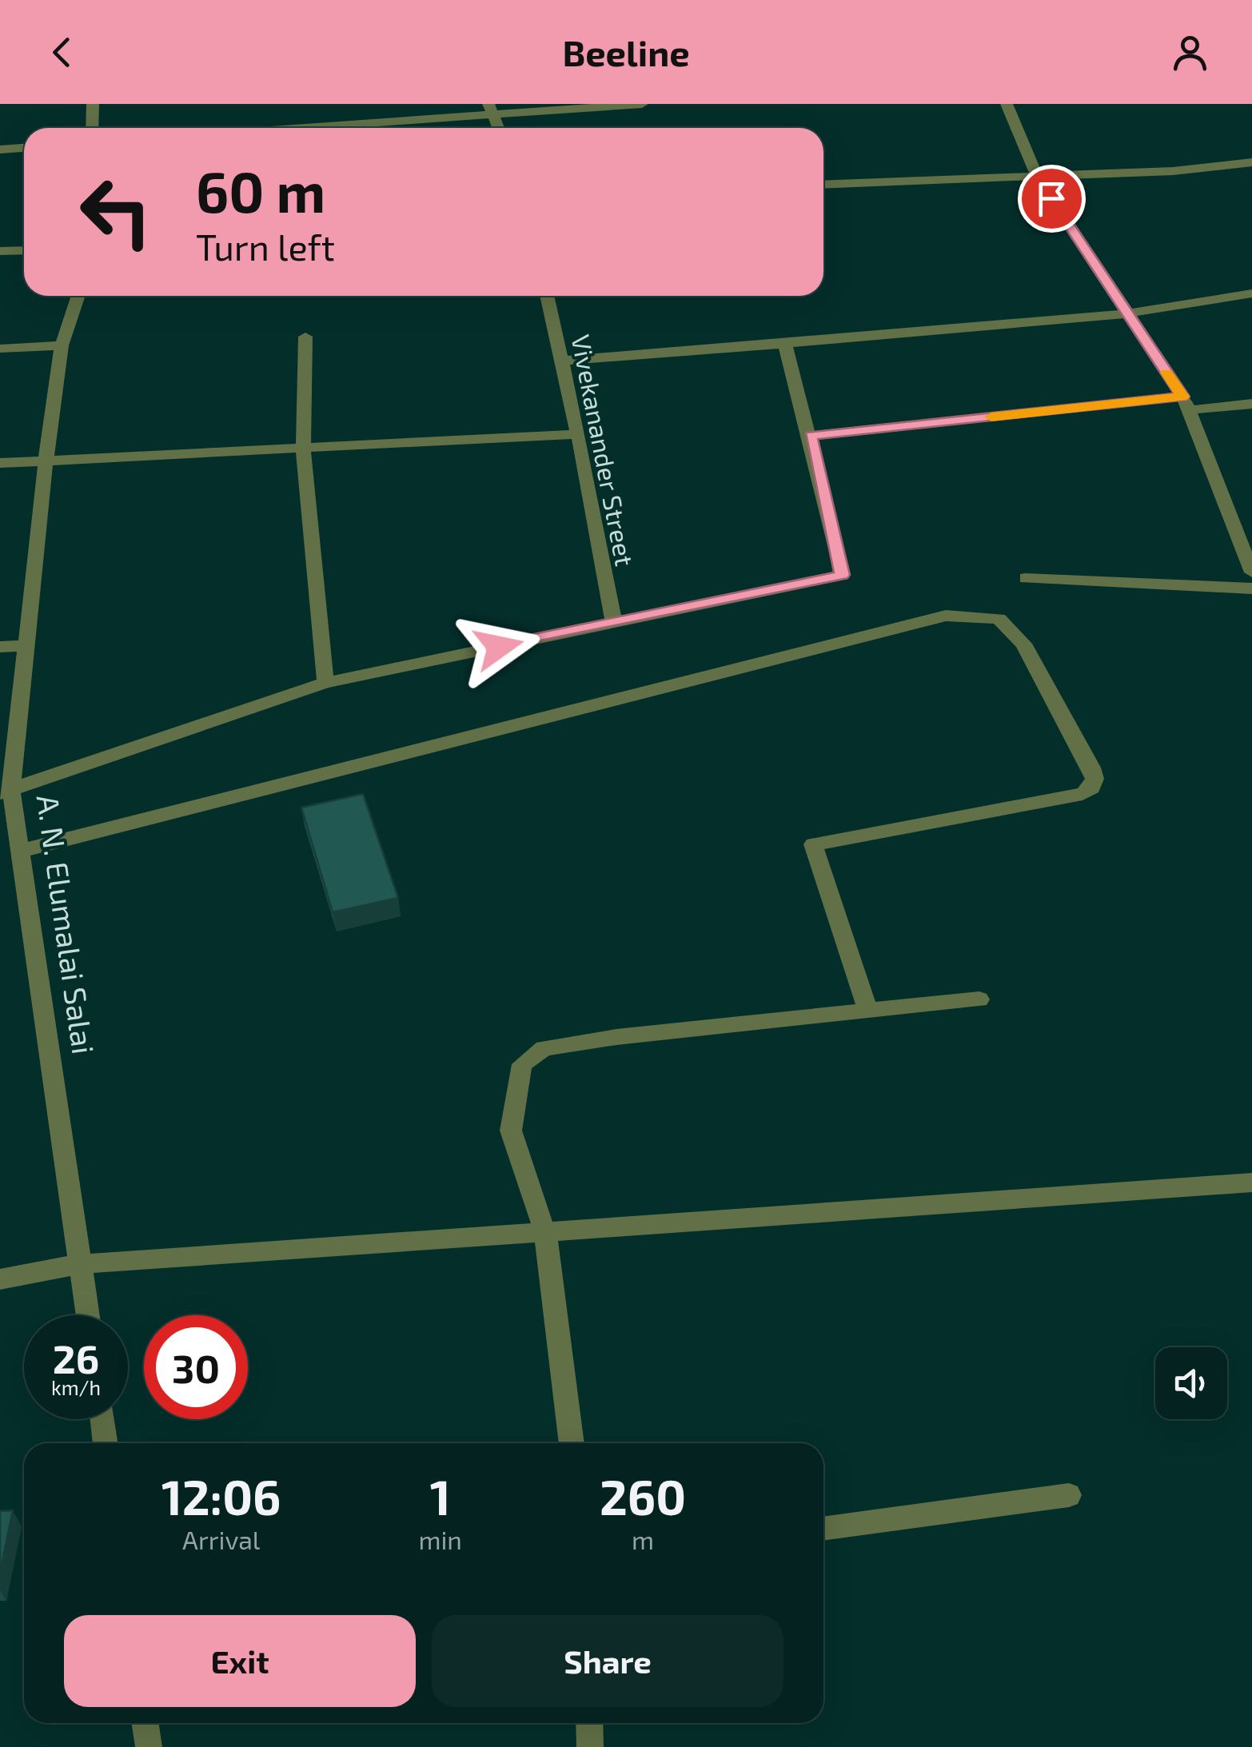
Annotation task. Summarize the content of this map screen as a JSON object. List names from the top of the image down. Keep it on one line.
{"streets":{"street":["Vivekanander Street","A. N. Elumalai Salai"]},"page":{"header":"Beeline","turn":["60 m","Turn left"],"speed":"26 km/h","limit":"30","eta":["12:06","Arrival","1","min","260","m"],"buttons":["Exit","Share"]}}
